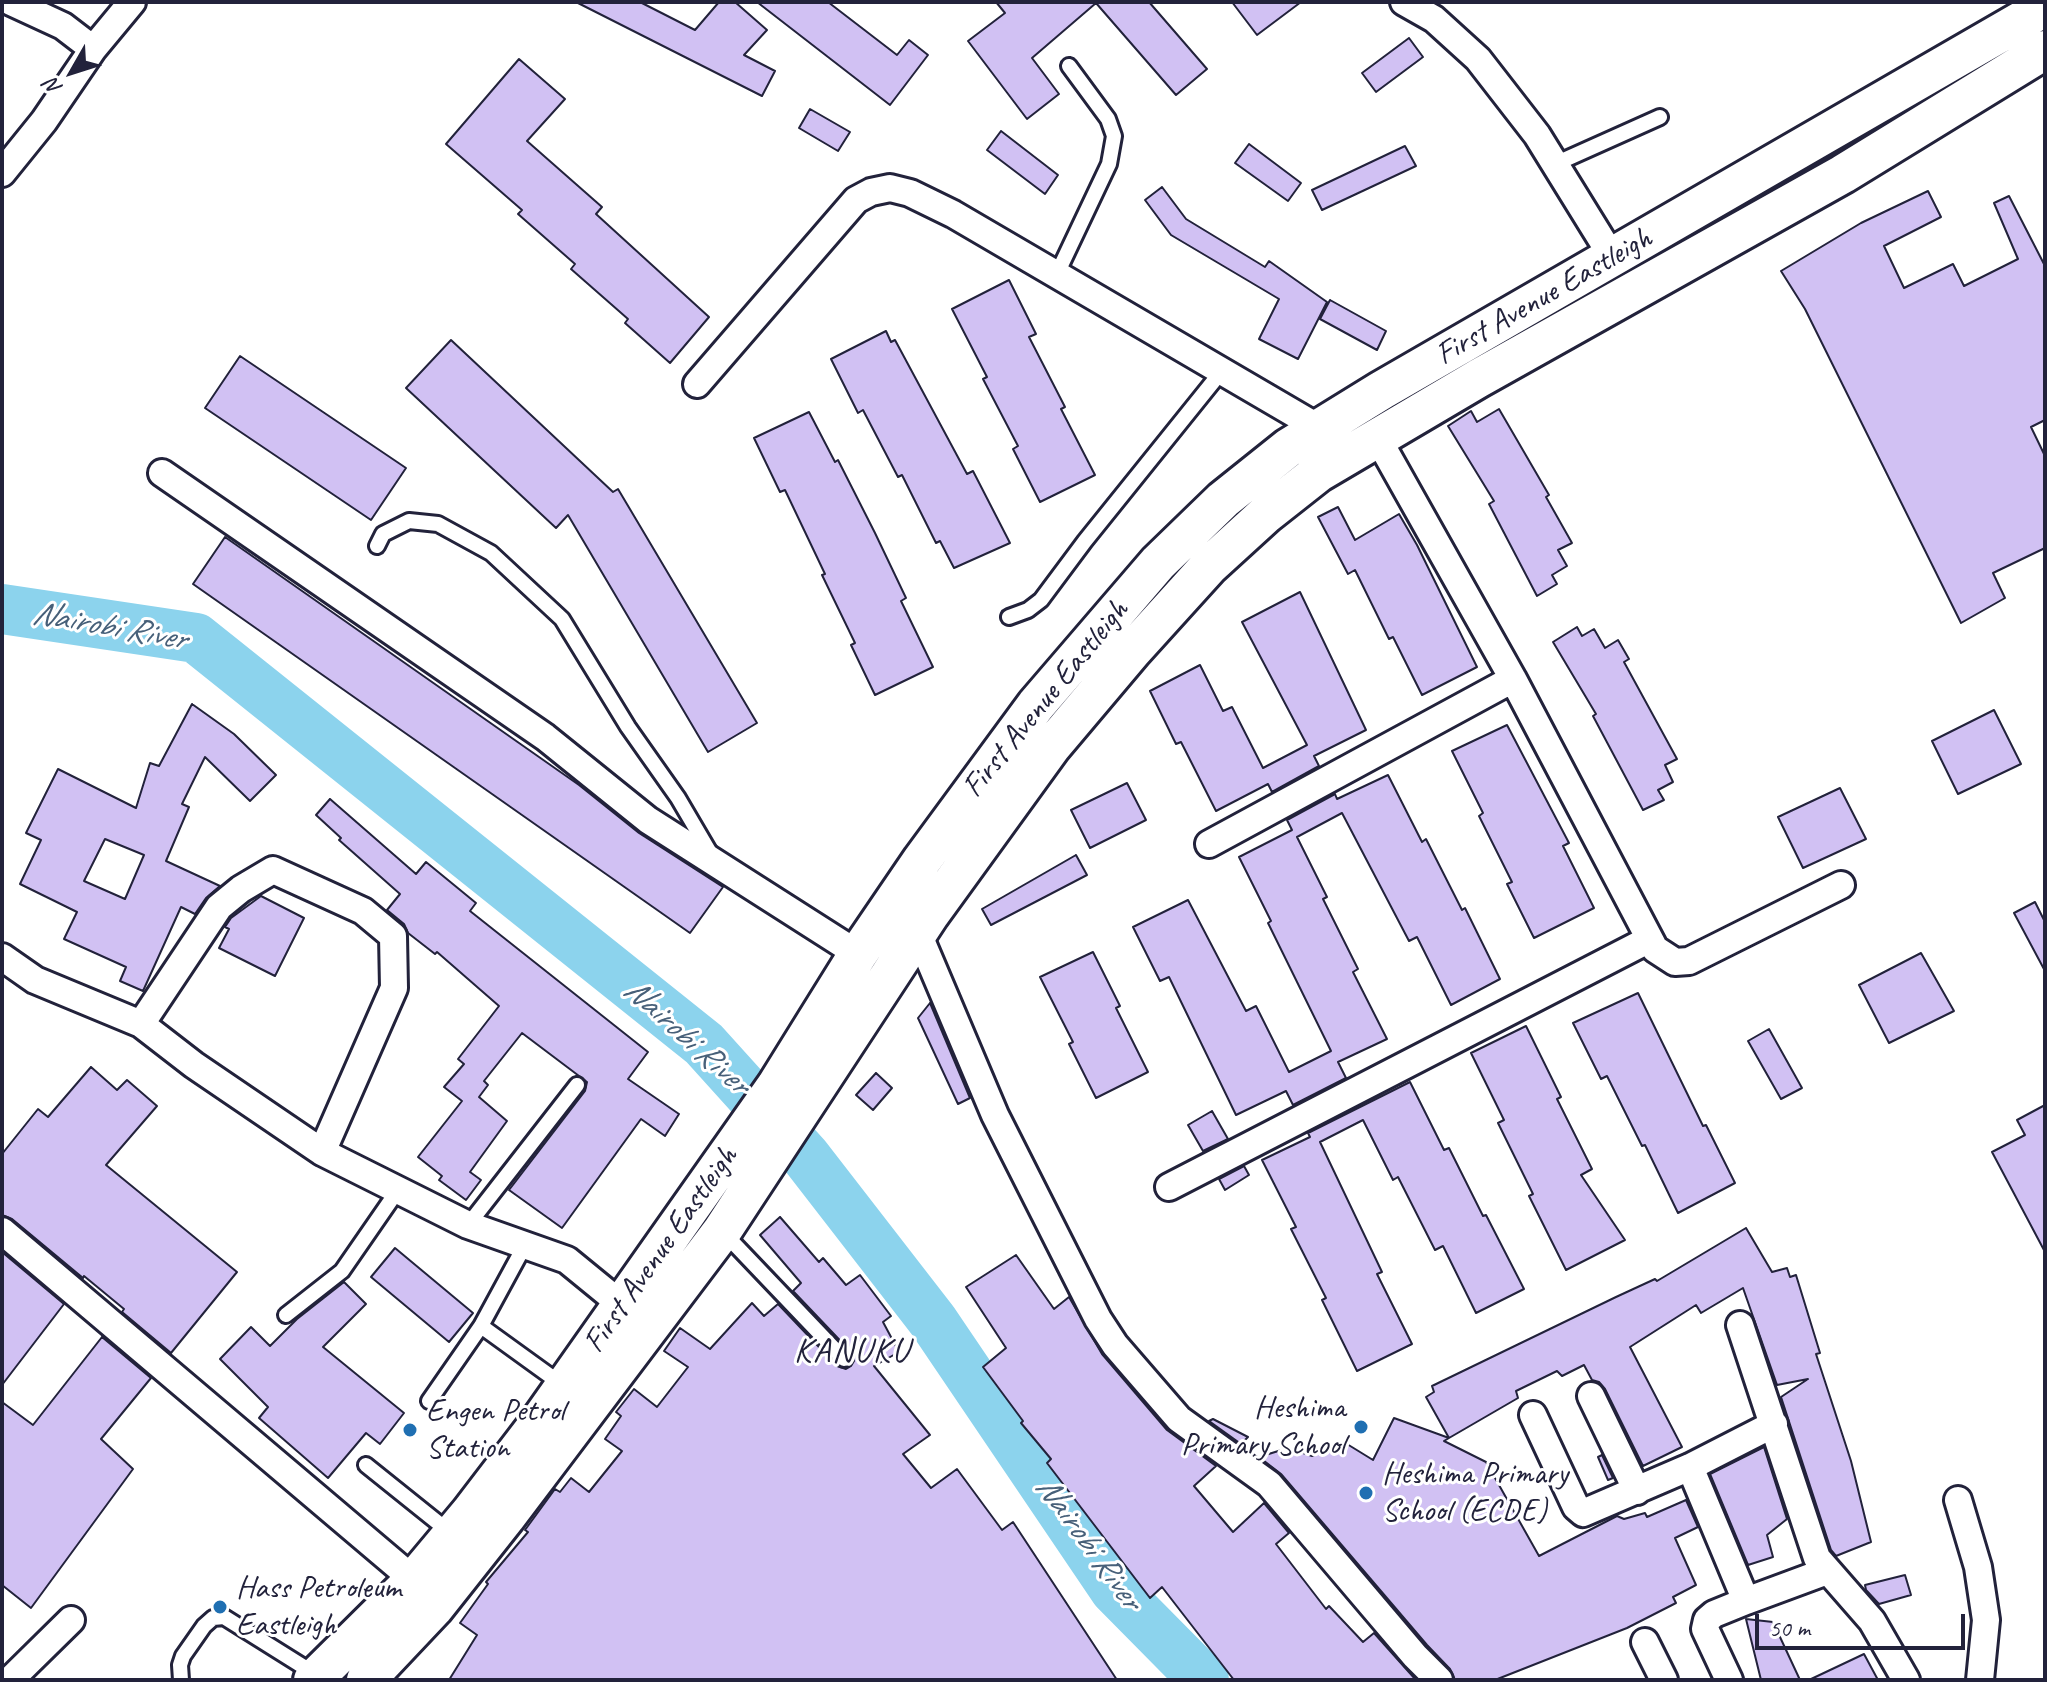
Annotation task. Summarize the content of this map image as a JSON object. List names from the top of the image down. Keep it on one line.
{"streets":{"main road":["First Avenue Eastleigh"]},"districts":["KANUKU"],"water":["Nairobi River"],"places":["Heshima Primary School","Engen Petrol Station","Heshima Primary School (ECDE)","Hass Petroleum Eastleigh"],"scale_bar":"50 m","north":"bottom left"}
